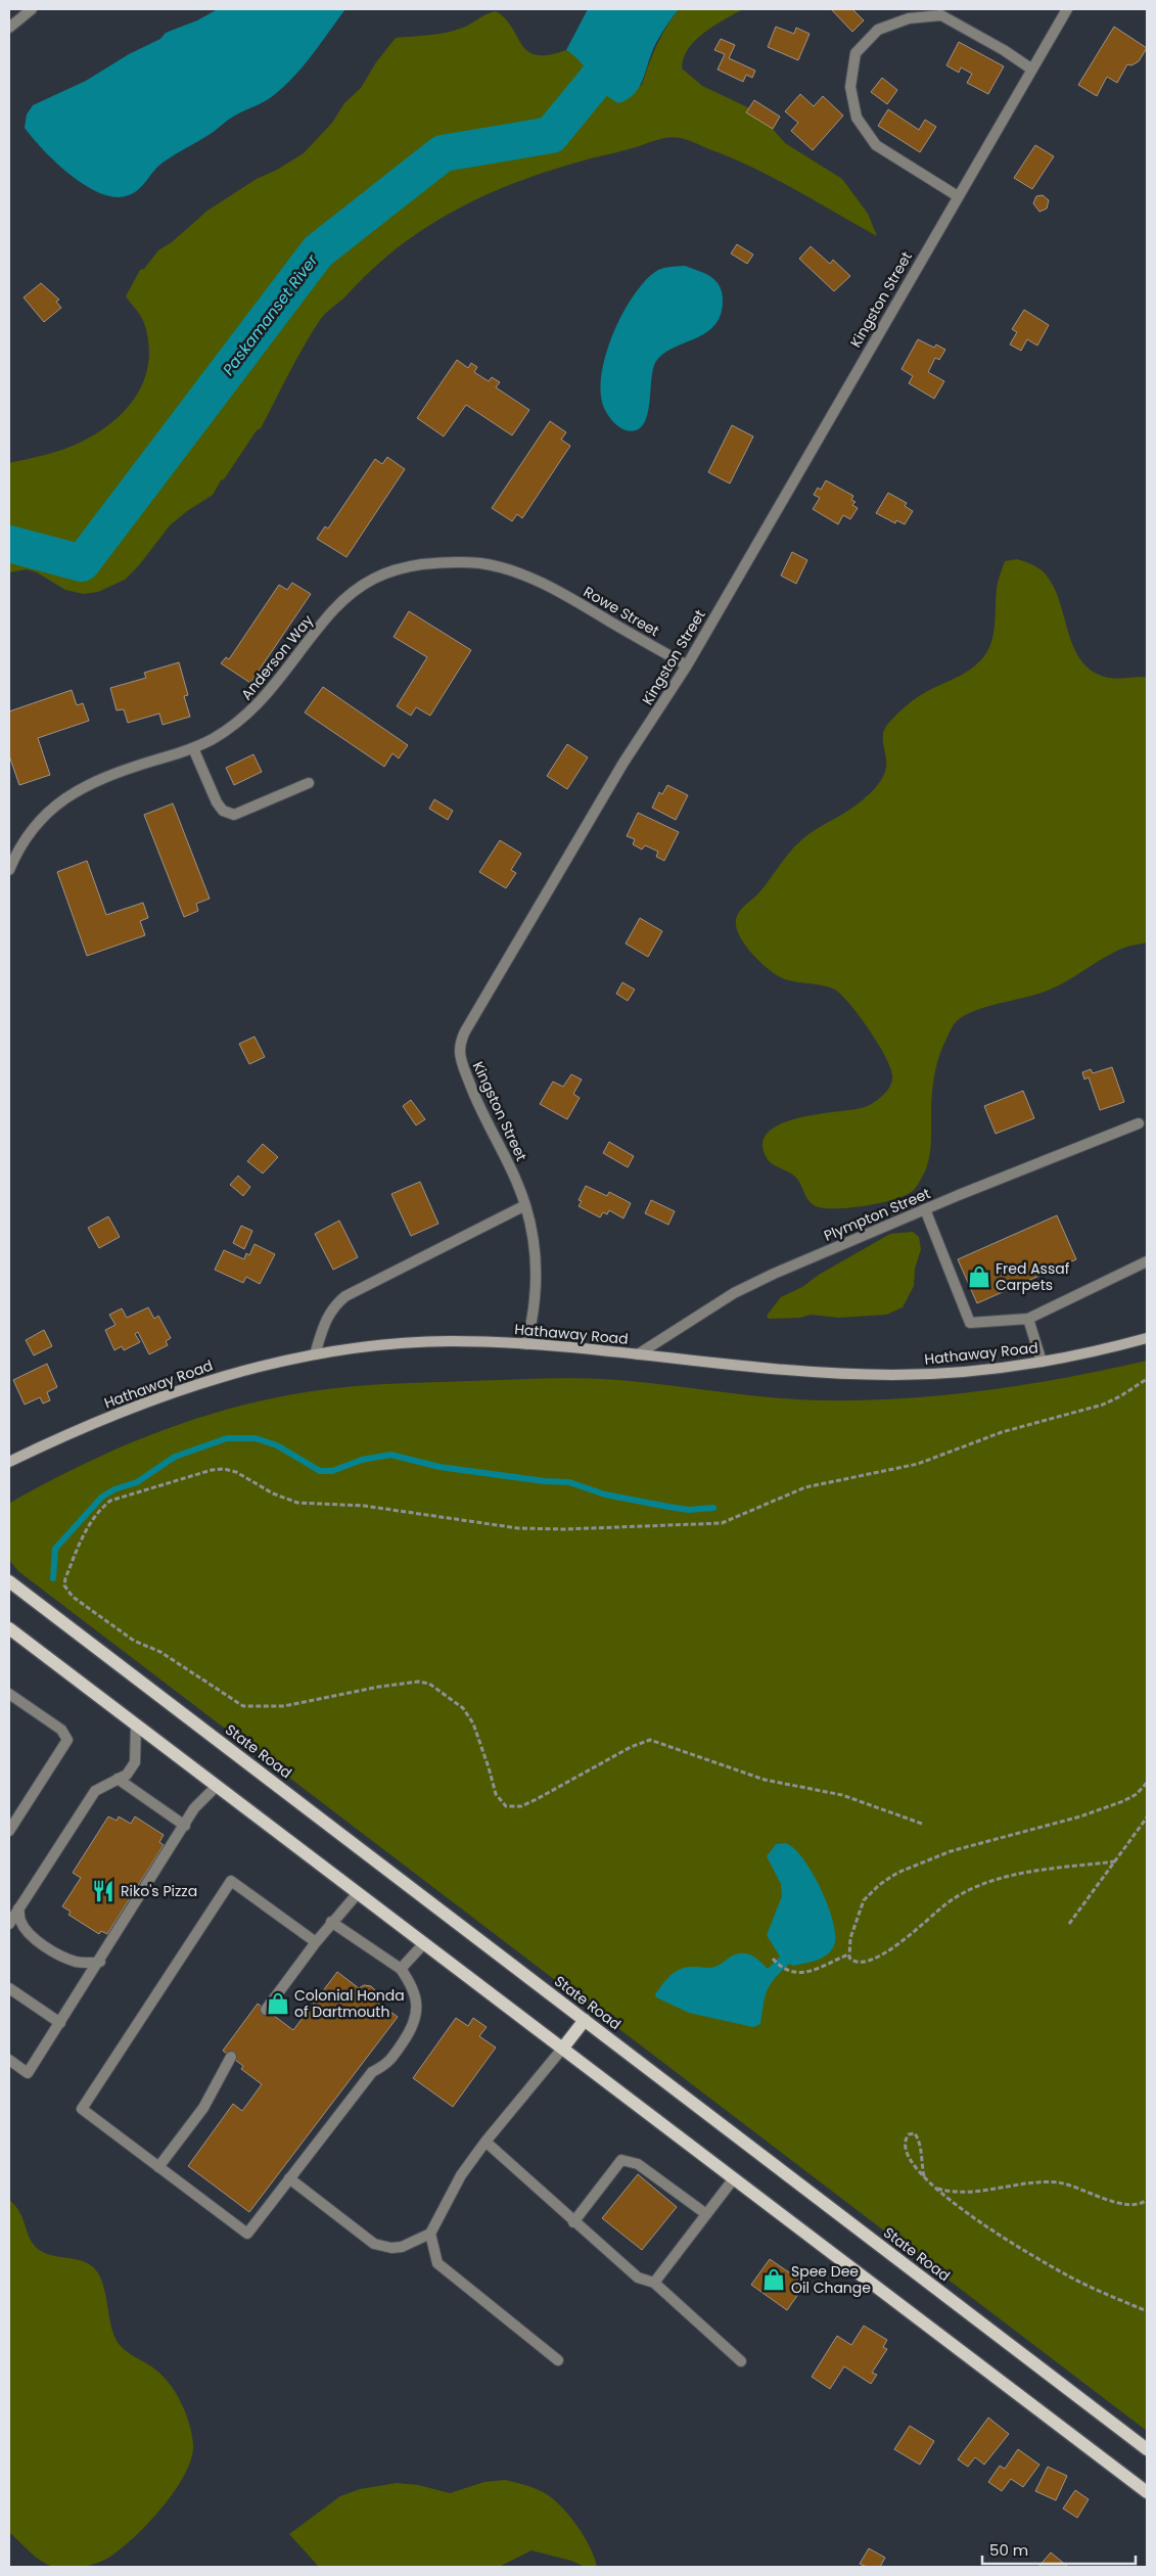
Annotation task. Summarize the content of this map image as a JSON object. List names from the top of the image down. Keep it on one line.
{"streets":{"main road":["Hathaway Road","State Road"],"street":["Kingston Street","Rowe Street","Anderson Way","Plympton Street"]},"crossings":[["Kingston Street","Rowe Street"],["Kingston Street","Hathaway Road"],["Rowe Street","Anderson Way"],["Plympton Street","Hathaway Road"]],"water":["Paskamanset River"],"places":{"shop":["Fred Assaf Carpets","Colonial Honda of Dartmouth","Spee Dee Oil Change"],"restaurant":["Riko's Pizza"]},"scale_bar":"50 m"}
